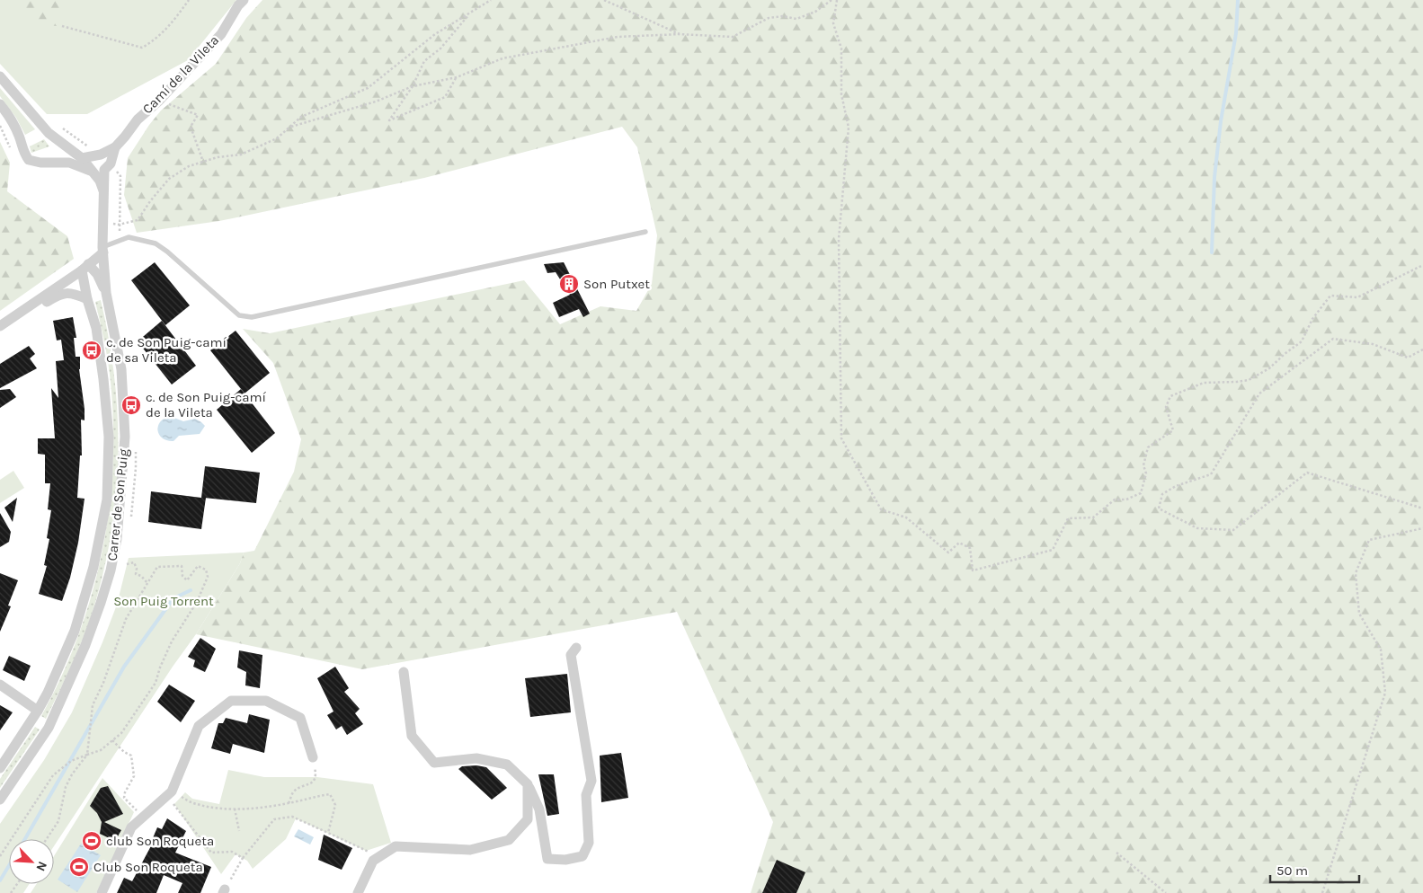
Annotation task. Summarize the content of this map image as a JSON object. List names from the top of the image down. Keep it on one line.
{"streets":{"street":["Camí de la Vileta","Carrer de Son Puig"]},"crossings":[["Camí de la Vileta","Carrer de Son Puig"]],"parks":["Son Puig Torrent"],"places":{"building":["Son Putxet"],"bus stop":["c. de Son Puig-camí de sa Vileta","c. de Son Puig-camí de la Vileta"],"sports":["club Son Roqueta","Club Son Roqueta"]},"scale_bar":"50 m","north":"bottom right"}
